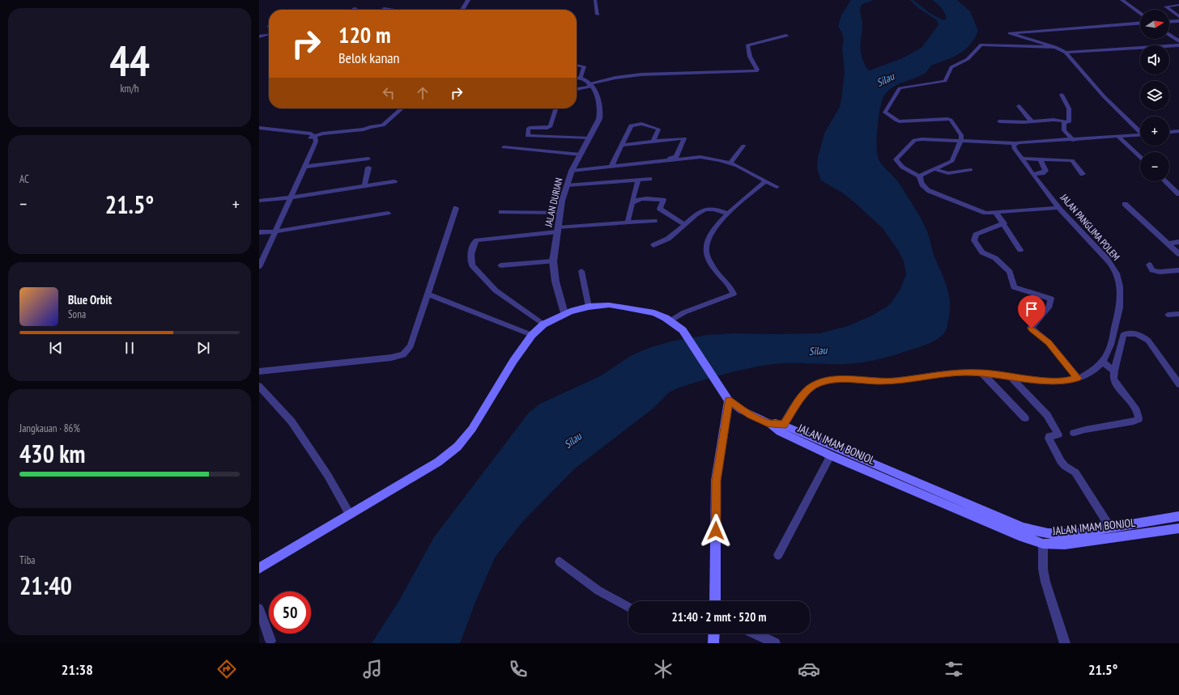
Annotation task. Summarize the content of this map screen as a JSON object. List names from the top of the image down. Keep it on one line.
{"streets":{"main road":["JALAN IMAM BONJOL"],"street":["JALAN DURIAN","JALAN PANGLIMA POLEM"]},"crossings":[["JALAN PANGLIMA POLEM","JALAN IMAM BONJOL"]],"water":["Silau"],"north":"right","page":{"tile":[["44","km/h"],"AC",["Jangkauan · 86%","430 km"],["Tiba","21:40"]],"map_buttons":["+","−"],"turn":["120 m","Belok kanan"],"heat":["−","21.5°","+"],"song":["Blue Orbit","Sona"],"limit":"50","trip":"21:40 · 2 mnt · 520 m","tabs":["21:38","21.5°"]}}
